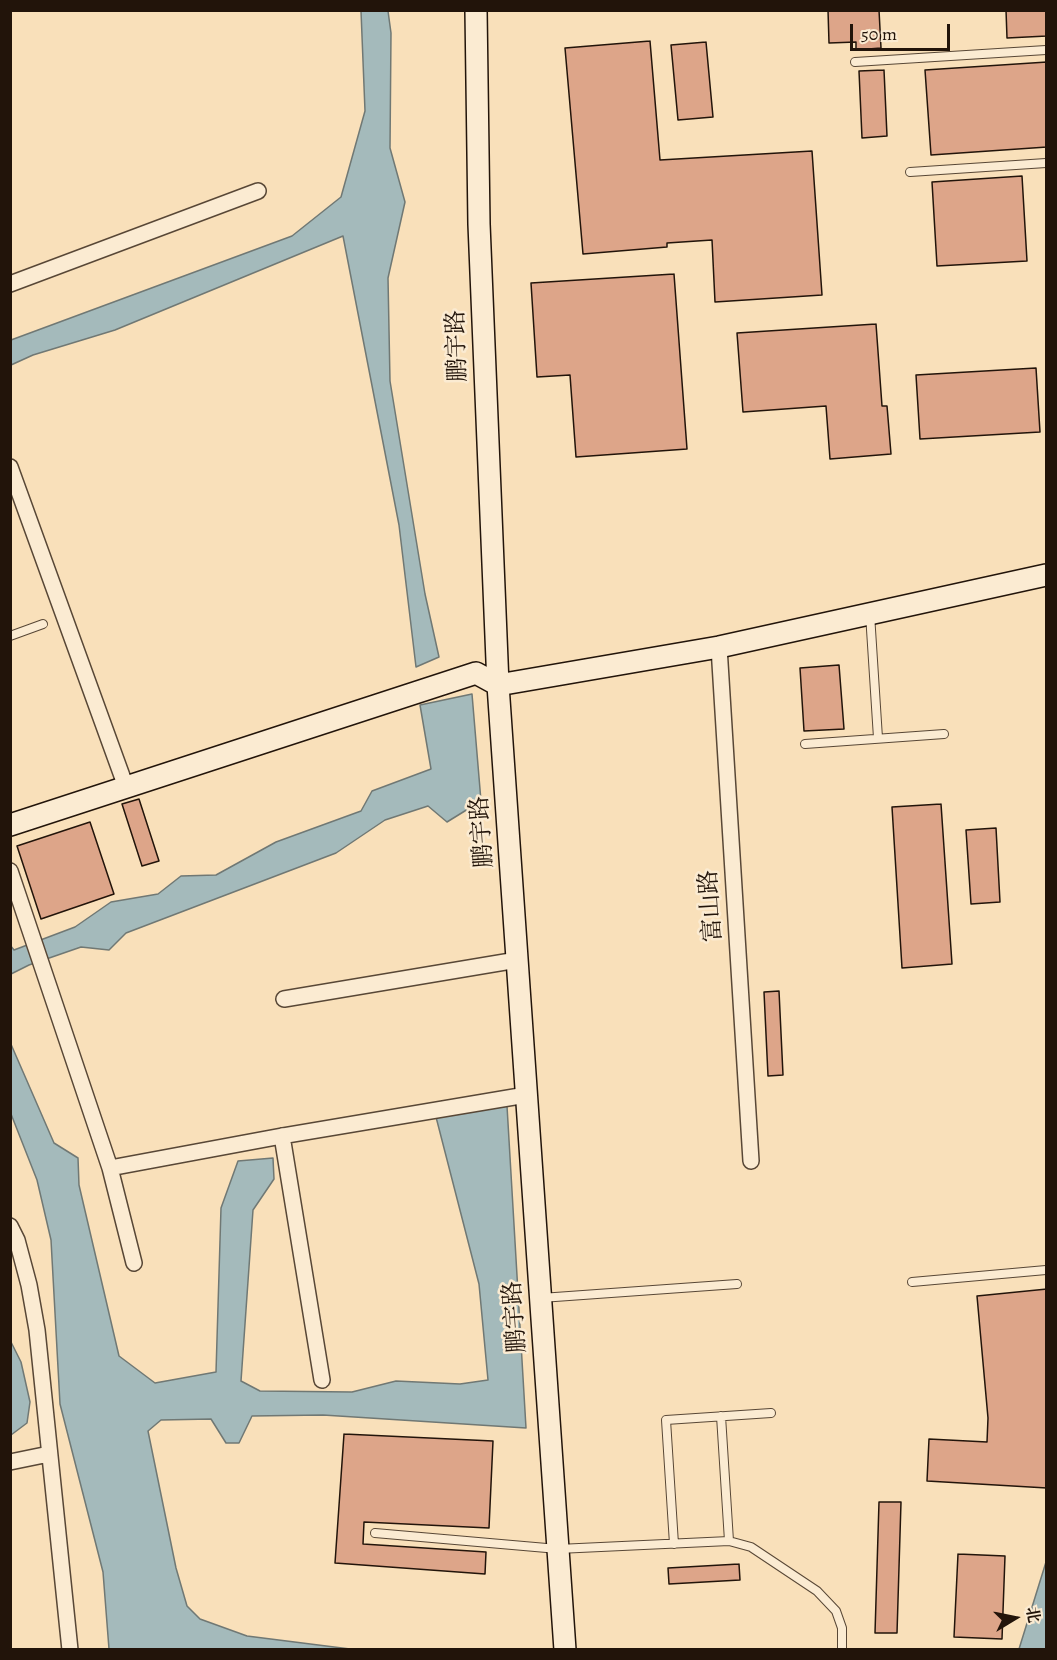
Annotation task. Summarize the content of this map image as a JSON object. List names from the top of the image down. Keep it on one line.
{"streets":{"main road":["鹏宇路"],"street":["富山路"]},"scale_bar":"50 m","north":"right"}
